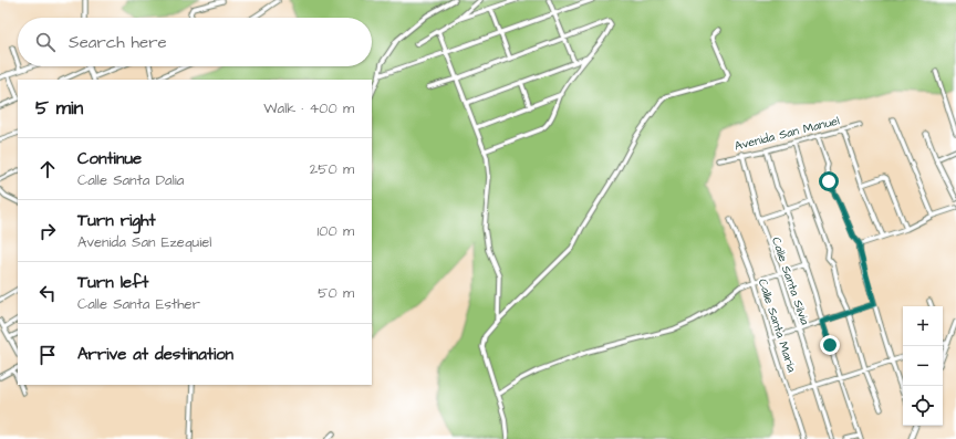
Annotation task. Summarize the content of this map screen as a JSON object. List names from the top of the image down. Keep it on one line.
{"streets":{"street":["Avenida San Manuel","Calle Santa Silvia","Calle Santa María"]},"crossings":[["Avenida San Manuel","Calle Santa Silvia"]],"page":{"search":"Search here","heading":["5 min","Walk · 400 m"],"list":[["Continue","Calle Santa Dalia","250 m"],["Turn right","Avenida San Ezequiel","100 m"],["Turn left","Calle Santa Esther","50 m"],"Arrive at destination"],"map_buttons":["+","−"]}}
